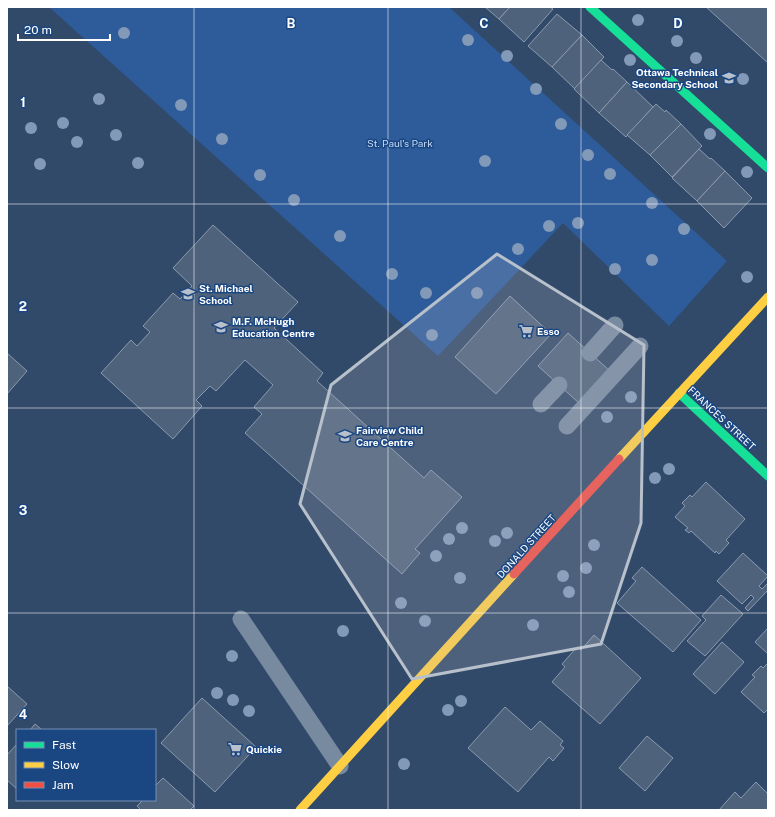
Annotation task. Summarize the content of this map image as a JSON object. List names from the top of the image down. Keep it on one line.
{"streets":{"street":["FRANCES STREET","DONALD STREET"]},"crossings":[["FRANCES STREET","DONALD STREET"]],"parks":["St. Paul's Park"],"places":{"school or university":["Ottawa Technical Secondary School","St. Michael School","M.F. McHugh Education Centre","Fairview Child Care Centre"],"supermarket":["Esso","Quickie"]},"legend":["Fast","Slow","Jam"],"scale_bar":"20 m","grid":{"columns":["B","C","D"],"rows":["1","2","3","4"]}}
